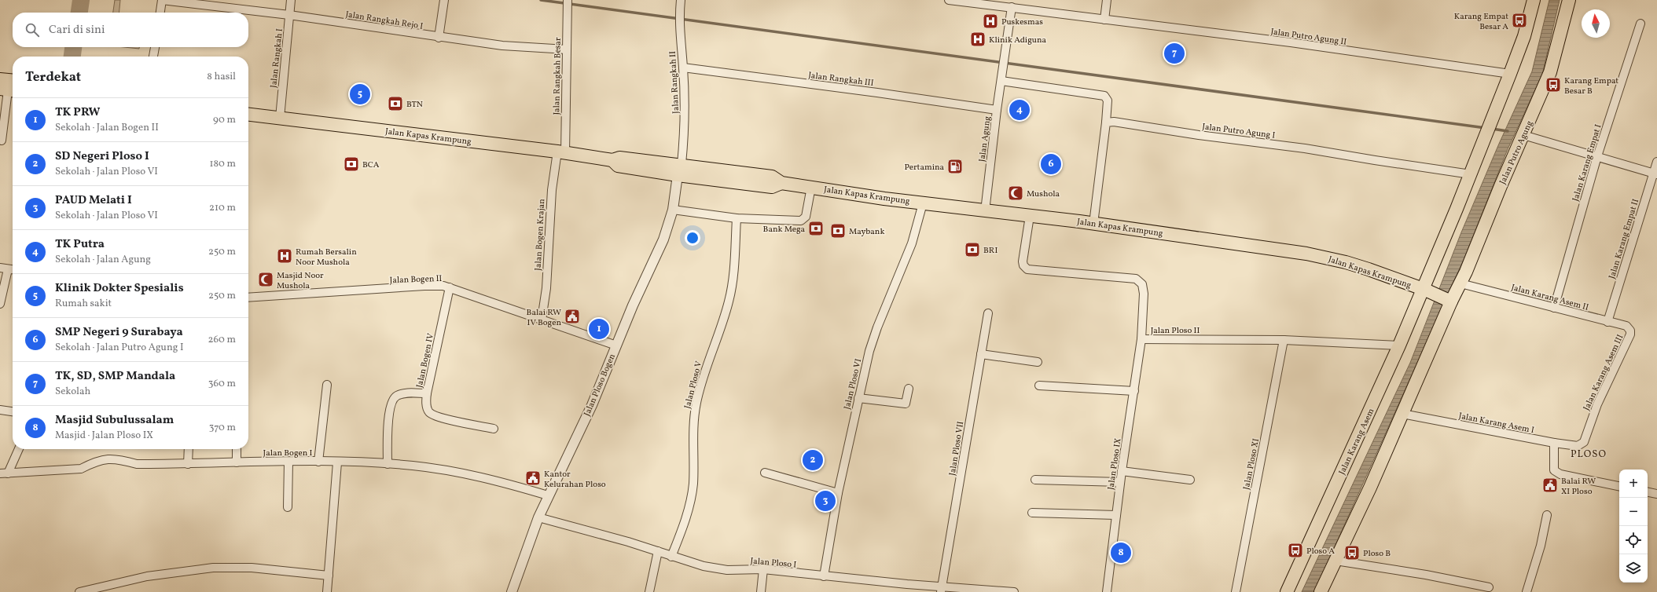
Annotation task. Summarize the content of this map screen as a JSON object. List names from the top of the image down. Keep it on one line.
{"streets":{"main road":["Jalan Kapas Krampung","Jalan Putro Agung","Jalan Karang Asem"],"street":["Jalan Rangkah Rejo I","Jalan Putro Agung II","Jalan Rangkah I","Jalan Rangkah Besar","Jalan Rangkah III","Jalan Rangkah II","Jalan Putro Agung I","Jalan Agung","Jalan Karang Empat I","Jalan Bogen Krajan","Jalan Karang Empat II","Jalan Bogen II","Jalan Karang Asem II","Jalan Ploso II","Jalan Bogen IV","Jalan Karang Asem III","Jalan Ploso VI","Jalan Ploso Bogen","Jalan Ploso V","Jalan Karang Asem I","Jalan Ploso VII","Jalan Bogen I","Jalan Ploso IX","Jalan Ploso XI","Jalan Ploso I"]},"crossings":[["Jalan Rangkah Rejo I","Jalan Rangkah I"],["Jalan Rangkah Rejo I","Jalan Rangkah Besar"],["Jalan Putro Agung II","Jalan Agung"],["Jalan Rangkah I","Jalan Kapas Krampung"],["Jalan Rangkah Besar","Jalan Kapas Krampung"],["Jalan Rangkah Besar","Jalan Bogen Krajan"],["Jalan Rangkah III","Jalan Rangkah II"],["Jalan Rangkah III","Jalan Agung"],["Jalan Rangkah II","Jalan Kapas Krampung"],["Jalan Rangkah II","Jalan Ploso Bogen"],["Jalan Kapas Krampung","Jalan Agung"],["Jalan Kapas Krampung","Jalan Putro Agung"],["Jalan Kapas Krampung","Jalan Bogen Krajan"],["Jalan Kapas Krampung","Jalan Ploso II"],["Jalan Kapas Krampung","Jalan Ploso VI"],["Jalan Kapas Krampung","Jalan Ploso Bogen"],["Jalan Kapas Krampung","Jalan Karang Asem"],["Jalan Putro Agung","Jalan Karang Asem II"],["Jalan Karang Empat I","Jalan Karang Asem II"],["Jalan Bogen Krajan","Jalan Bogen II"],["Jalan Karang Empat II","Jalan Karang Asem II"],["Jalan Bogen II","Jalan Bogen IV"],["Jalan Bogen II","Jalan Ploso Bogen"],["Jalan Karang Asem II","Jalan Karang Asem III"],["Jalan Ploso II","Jalan Karang Asem"],["Jalan Ploso II","Jalan Ploso IX"],["Jalan Ploso II","Jalan Ploso XI"],["Jalan Bogen IV","Jalan Bogen I"],["Jalan Karang Asem III","Jalan Karang Asem I"],["Jalan Ploso VI","Jalan Ploso I"],["Jalan Ploso Bogen","Jalan Bogen I"],["Jalan Ploso Bogen","Jalan Ploso I"],["Jalan Ploso V","Jalan Ploso I"],["Jalan Ploso VII","Jalan Ploso I"]],"districts":["PLOSO"],"places":{"bus stop":["Karang Empat Besar A","Karang Empat Besar B","Ploso A","Ploso B"],"hospital":["Puskesmas","Klinik Adiguna","Rumah Bersalin Noor Mushola"],"bank":["BTN","BCA","Bank Mega","Maybank","BRI"],"fuel station":["Pertamina"],"mosque":["Mushola","Masjid Noor Mushola"],"public building":["Balai RW IV Bogen","Kantor Kelurahan Ploso","Balai RW XI Ploso"]},"north":"top","page":{"search":"Cari di sini","pins":["7","5","4","6","1","2","3","8"],"heading":["Terdekat","8 hasil"],"list":[{"mark":"1","name":"TK PRW","note":"Sekolah · Jalan Bogen II","value":"90 m"},{"mark":"2","name":"SD Negeri Ploso I","note":"Sekolah · Jalan Ploso VI","value":"180 m"},{"mark":"3","name":"PAUD Melati I","note":"Sekolah · Jalan Ploso VI","value":"210 m"},{"mark":"4","name":"TK Putra","note":"Sekolah · Jalan Agung","value":"250 m"},{"mark":"5","name":"Klinik Dokter Spesialis","note":"Rumah sakit","value":"250 m"},{"mark":"6","name":"SMP Negeri 9 Surabaya","note":"Sekolah · Jalan Putro Agung I","value":"260 m"},{"mark":"7","name":"TK, SD, SMP Mandala","note":"Sekolah","value":"360 m"},{"mark":"8","name":"Masjid Subulussalam","note":"Masjid · Jalan Ploso IX","value":"370 m"}],"map_buttons":["+","−"]}}
